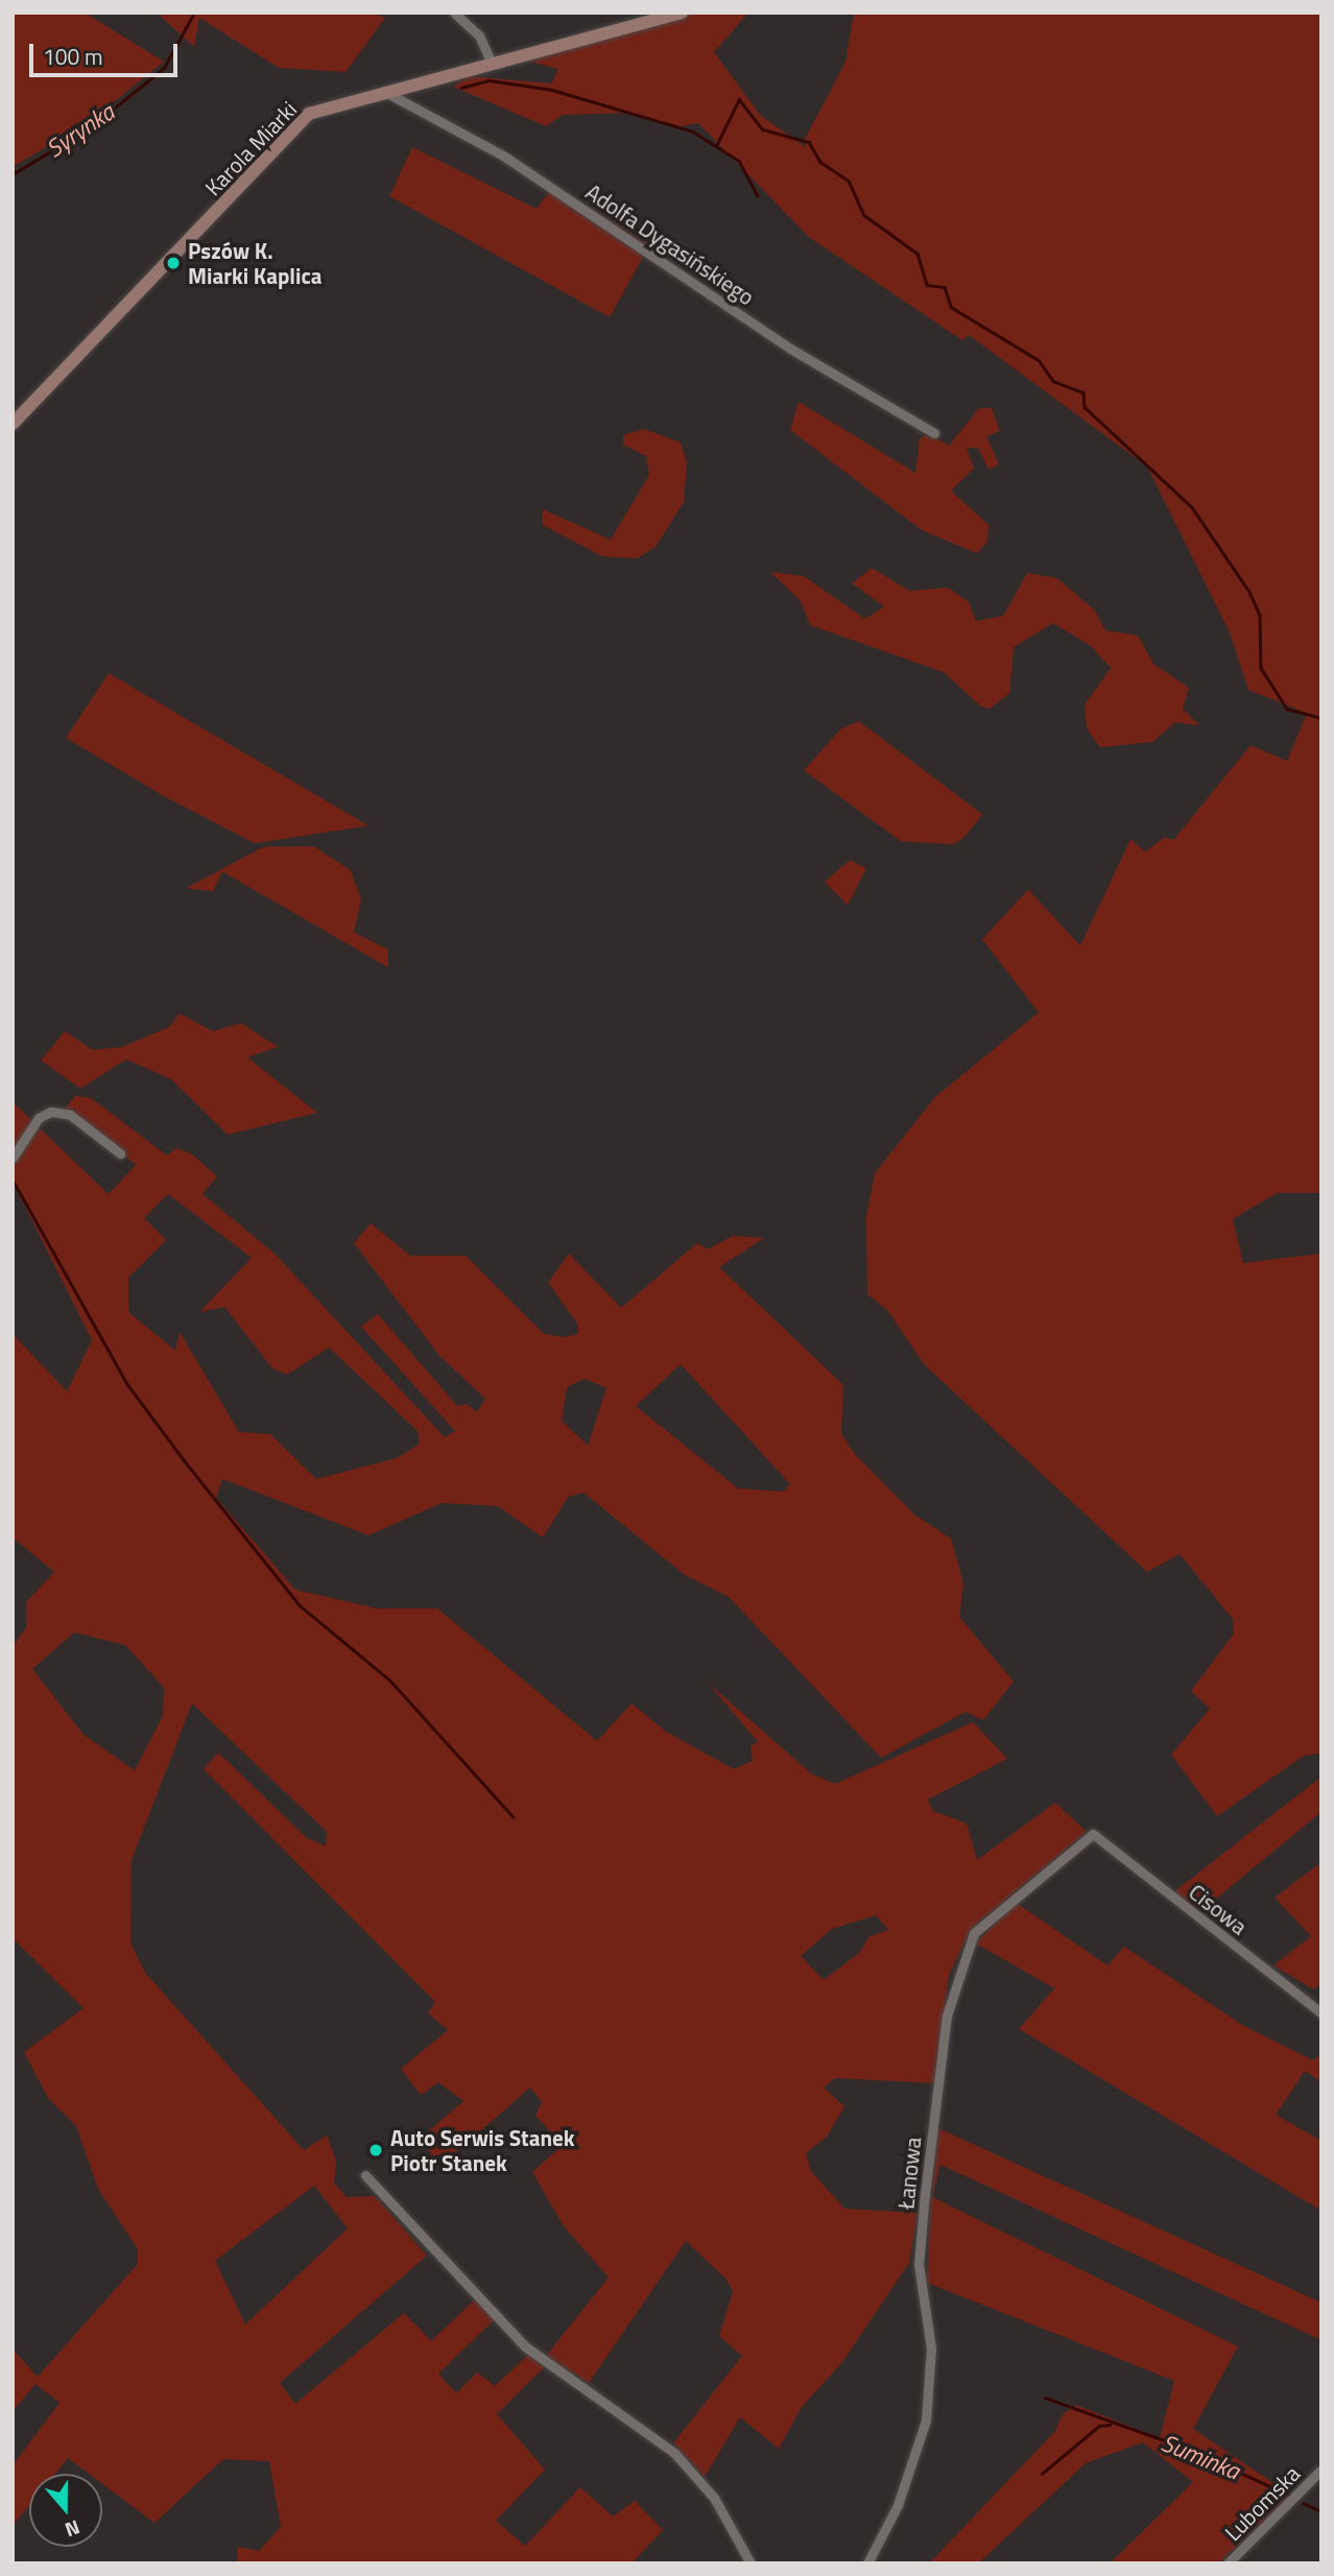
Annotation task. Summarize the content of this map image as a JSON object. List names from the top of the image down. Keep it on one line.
{"streets":{"street":["Karola Miarki","Adolfa Dygasińskiego","Cisowa","Łanowa","Lubomska"]},"crossings":[["Karola Miarki","Adolfa Dygasińskiego"],["Cisowa","Łanowa"]],"water":["Syrynka","Suminka"],"places":["Pszów K. Miarki Kaplica","Auto Serwis Stanek Piotr Stanek"],"scale_bar":"100 m","north":"bottom"}
